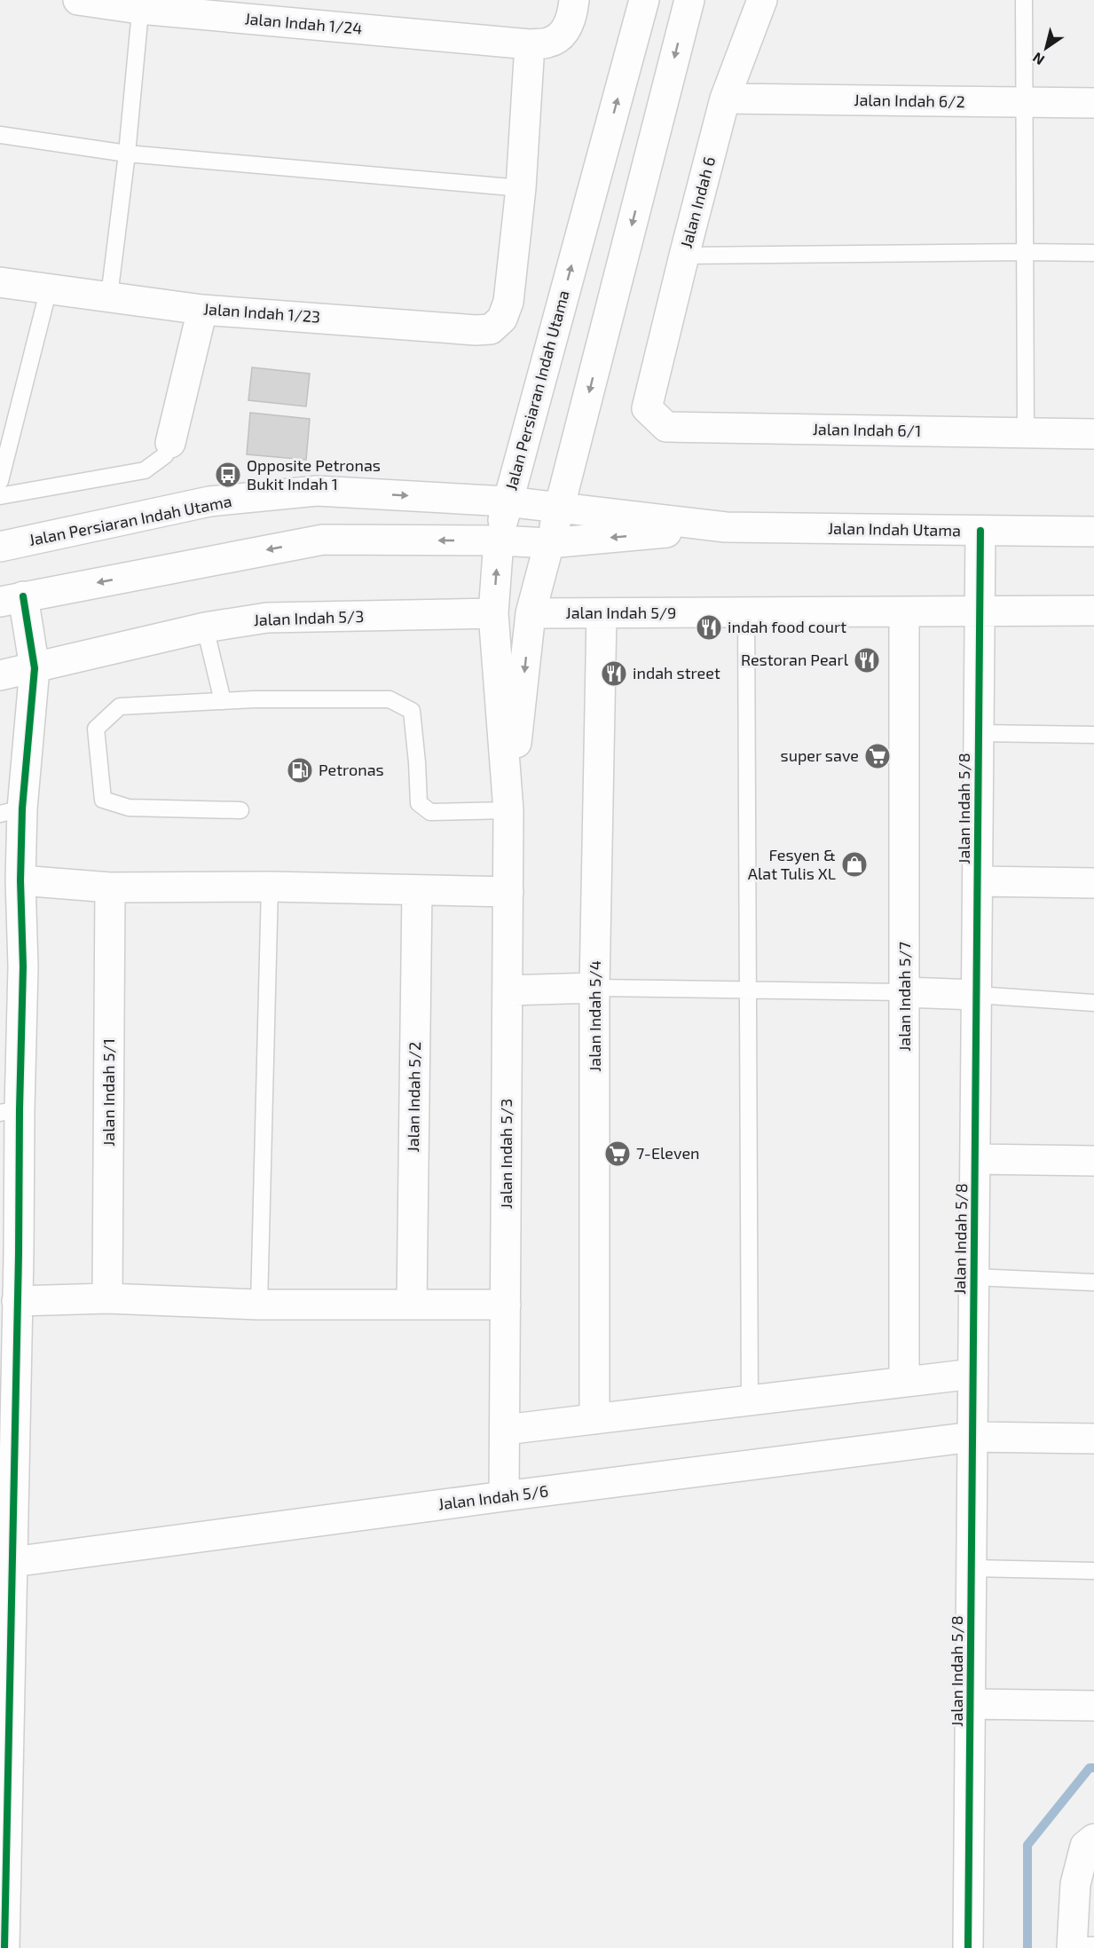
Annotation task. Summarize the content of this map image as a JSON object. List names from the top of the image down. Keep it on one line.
{"streets":{"street":["Jalan Indah 1/24","Jalan Indah 6/2","Jalan Indah 6","Jalan Indah 1/23","Jalan Persiaran Indah Utama","Jalan Indah 6/1","Jalan Indah Utama","Jalan Indah 5/9","Jalan Indah 5/3","Jalan Indah 5/8","Jalan Indah 5/7","Jalan Indah 5/4","Jalan Indah 5/1","Jalan Indah 5/2","Jalan Indah 5/6"]},"crossings":[["Jalan Indah 6/2","Jalan Indah 6"],["Jalan Indah 6","Jalan Indah 6/1"],["Jalan Persiaran Indah Utama","Jalan Indah Utama"],["Jalan Persiaran Indah Utama","Jalan Indah 5/3"],["Jalan Indah Utama","Jalan Indah 5/3"],["Jalan Indah Utama","Jalan Indah 5/8"],["Jalan Indah 5/9","Jalan Indah 5/3"],["Jalan Indah 5/9","Jalan Indah 5/8"],["Jalan Indah 5/9","Jalan Indah 5/7"],["Jalan Indah 5/9","Jalan Indah 5/4"],["Jalan Indah 5/3","Jalan Indah 5/6"],["Jalan Indah 5/8","Jalan Indah 5/6"]],"one_way":["Jalan Persiaran Indah Utama"],"places":{"bus stop":["Opposite Petronas Bukit Indah 1"],"restaurant":["indah food court","Restoran Pearl","indah street"],"supermarket":["super save","7-Eleven"],"fuel station":["Petronas"],"shop":["Fesyen & Alat Tulis XL"]},"north":"bottom left"}
